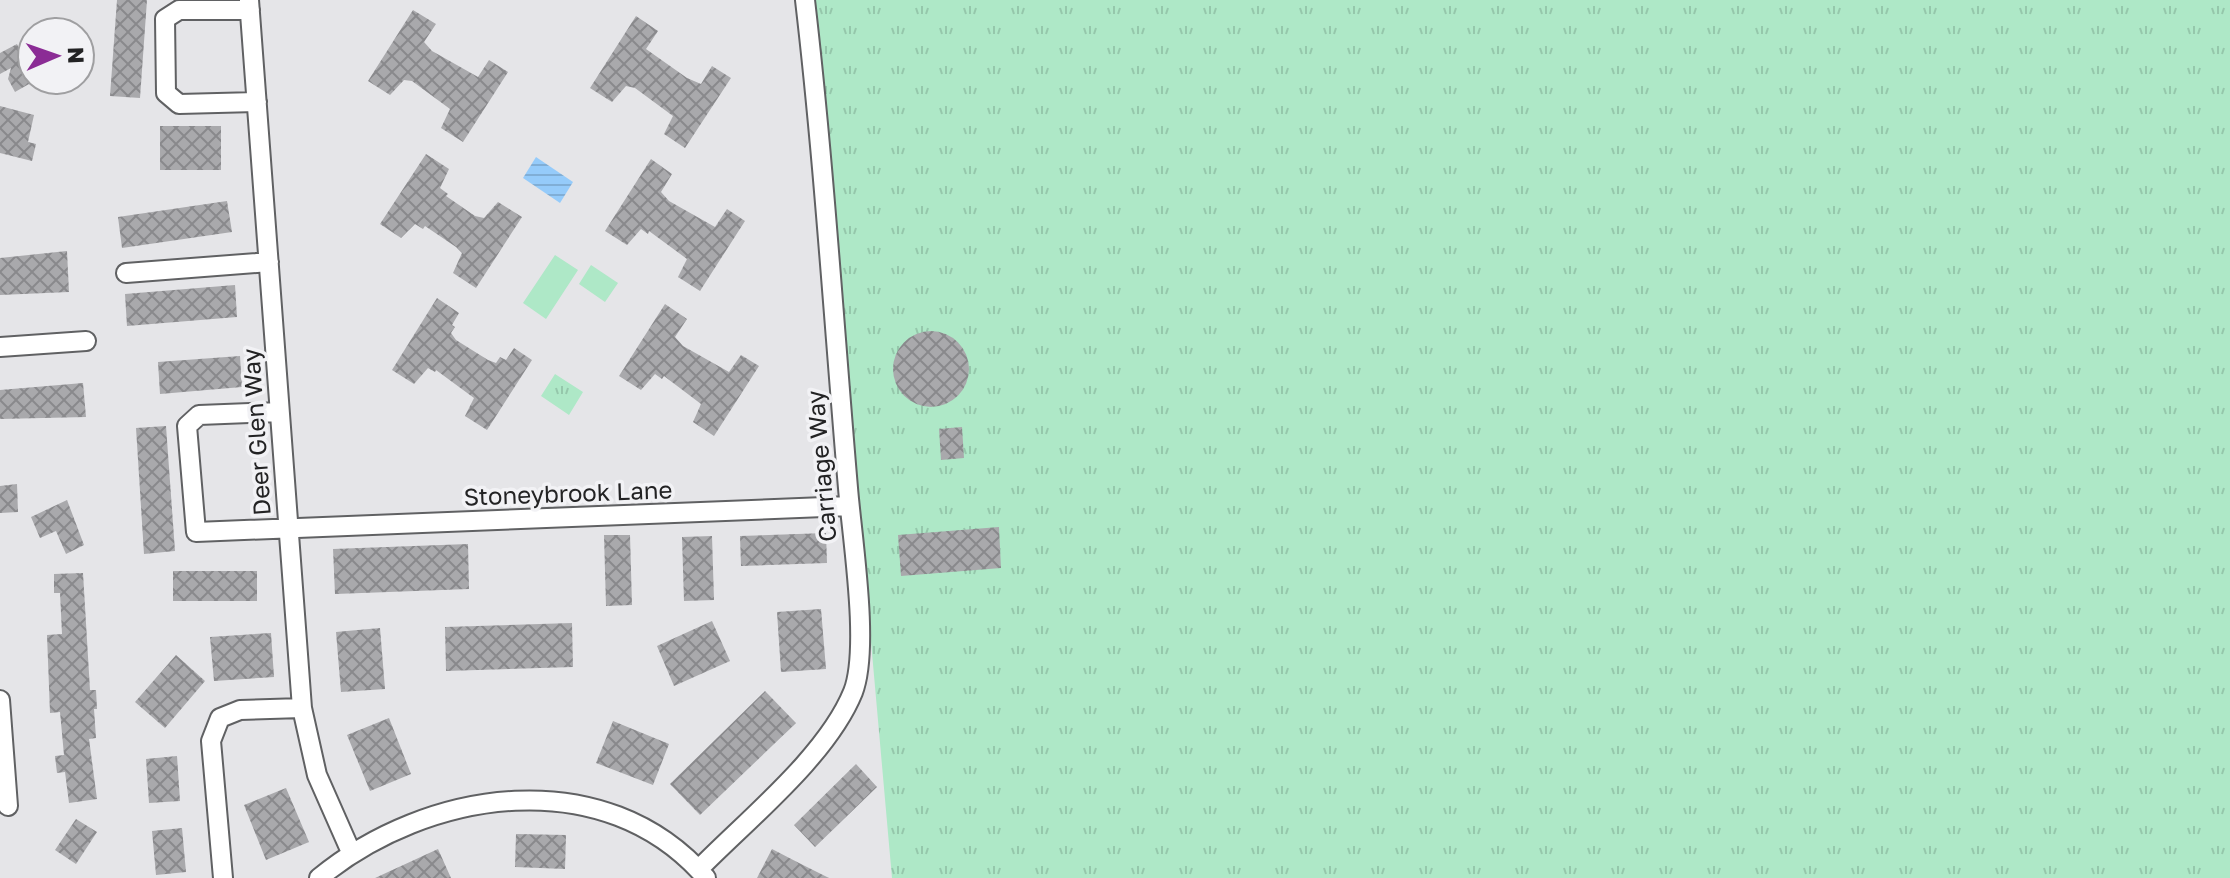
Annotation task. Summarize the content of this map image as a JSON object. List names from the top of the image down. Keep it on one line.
{"streets":{"street":["Deer Glen Way","Carriage Way","Stoneybrook Lane"]},"crossings":[["Deer Glen Way","Stoneybrook Lane"],["Carriage Way","Stoneybrook Lane"]],"north":"right"}
